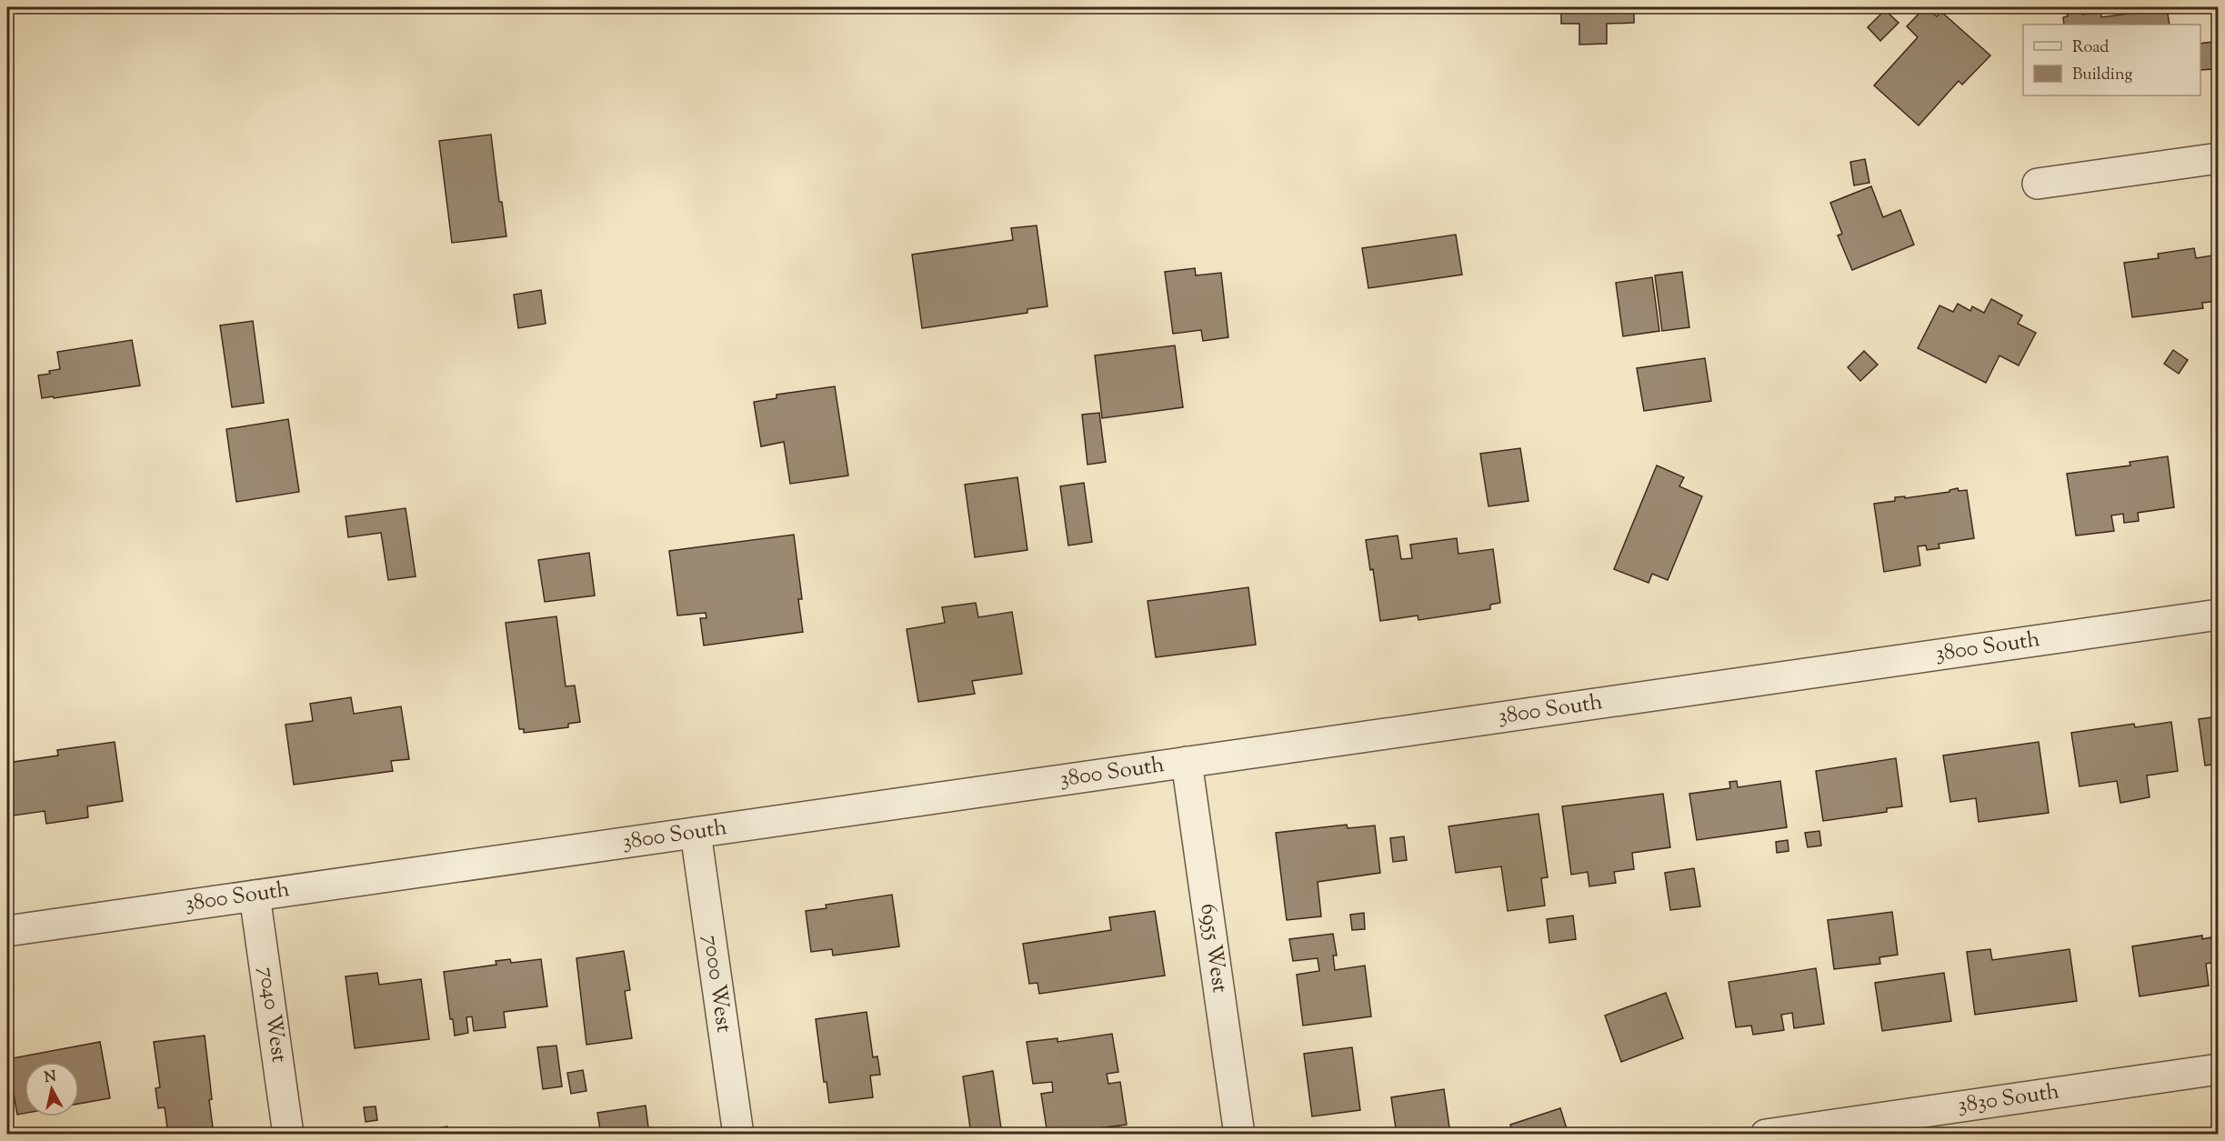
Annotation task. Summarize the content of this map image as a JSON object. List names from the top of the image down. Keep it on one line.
{"streets":{"street":["3800 South","6955 West","7000 West","7040 West","3830 South"]},"crossings":[["3800 South","6955 West"],["3800 South","7000 West"],["3800 South","7040 West"]],"legend":["Road","Building"],"north":"top"}
